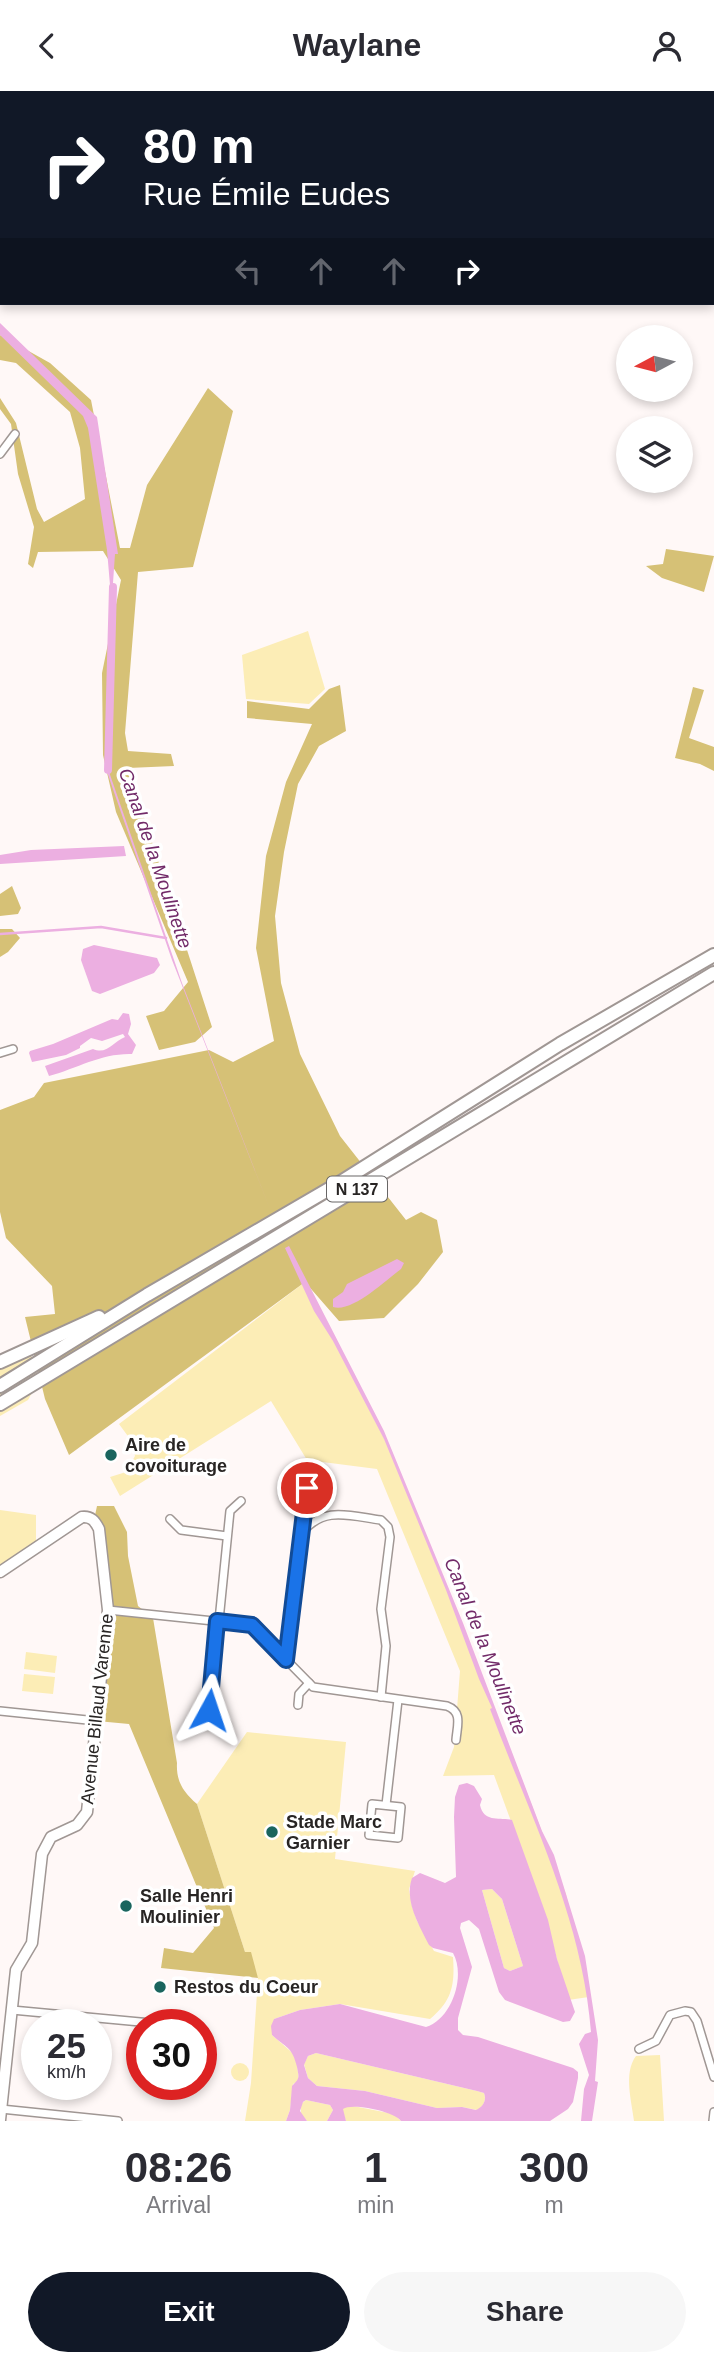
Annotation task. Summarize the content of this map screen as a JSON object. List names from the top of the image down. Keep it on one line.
{"streets":{"highway":["N 137"],"street":["Avenue Billaud Varenne"]},"water":["Canal de la Moulinette"],"places":["Aire de covoiturage","Stade Marc Garnier","Salle Henri Moulinier","Restos du Coeur"],"north":"left","page":{"header":"Waylane","turn":["80 m","Rue Émile Eudes"],"speed":"25 km/h","limit":"30","eta":["08:26","Arrival","1","min","300","m"],"buttons":["Exit","Share"]}}
